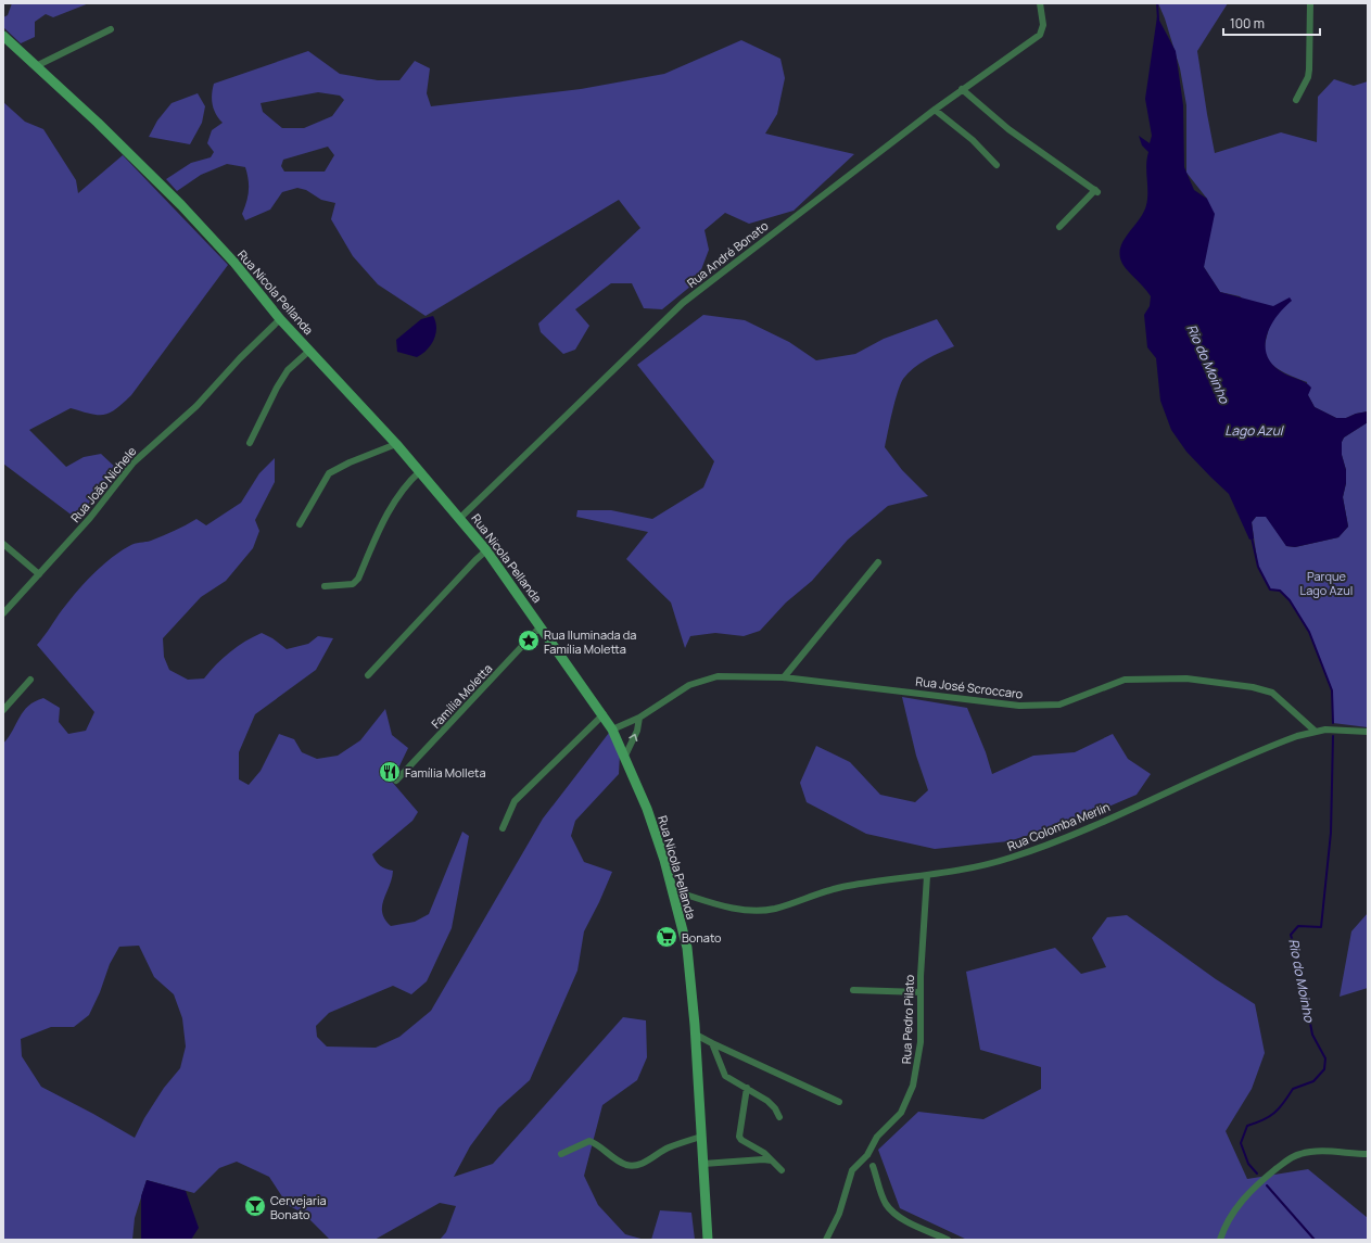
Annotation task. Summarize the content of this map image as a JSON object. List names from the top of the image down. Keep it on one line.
{"streets":{"main road":["Rua Nicola Pellanda"],"street":["Rua André Bonato","Rua João Nichele","Rua José Scroccaro","Família Moletta","Rua Colomba Merlin","Rua Pedro Pilato"]},"crossings":[["Rua André Bonato","Rua Nicola Pellanda"],["Rua Nicola Pellanda","Rua João Nichele"],["Rua Nicola Pellanda","Rua José Scroccaro"],["Rua Nicola Pellanda","Família Moletta"],["Rua Nicola Pellanda","Rua Colomba Merlin"],["Rua José Scroccaro","Rua Colomba Merlin"],["Rua Colomba Merlin","Rua Pedro Pilato"]],"water":["Rio do Moinho","Lago Azul"],"parks":["Parque Lago Azul"],"places":{"place":["Rua Iluminada da Família Moletta"],"restaurant":["Família Molleta"],"supermarket":["Bonato"],"bar":["Cervejaria Bonato"]},"scale_bar":"100 m"}
